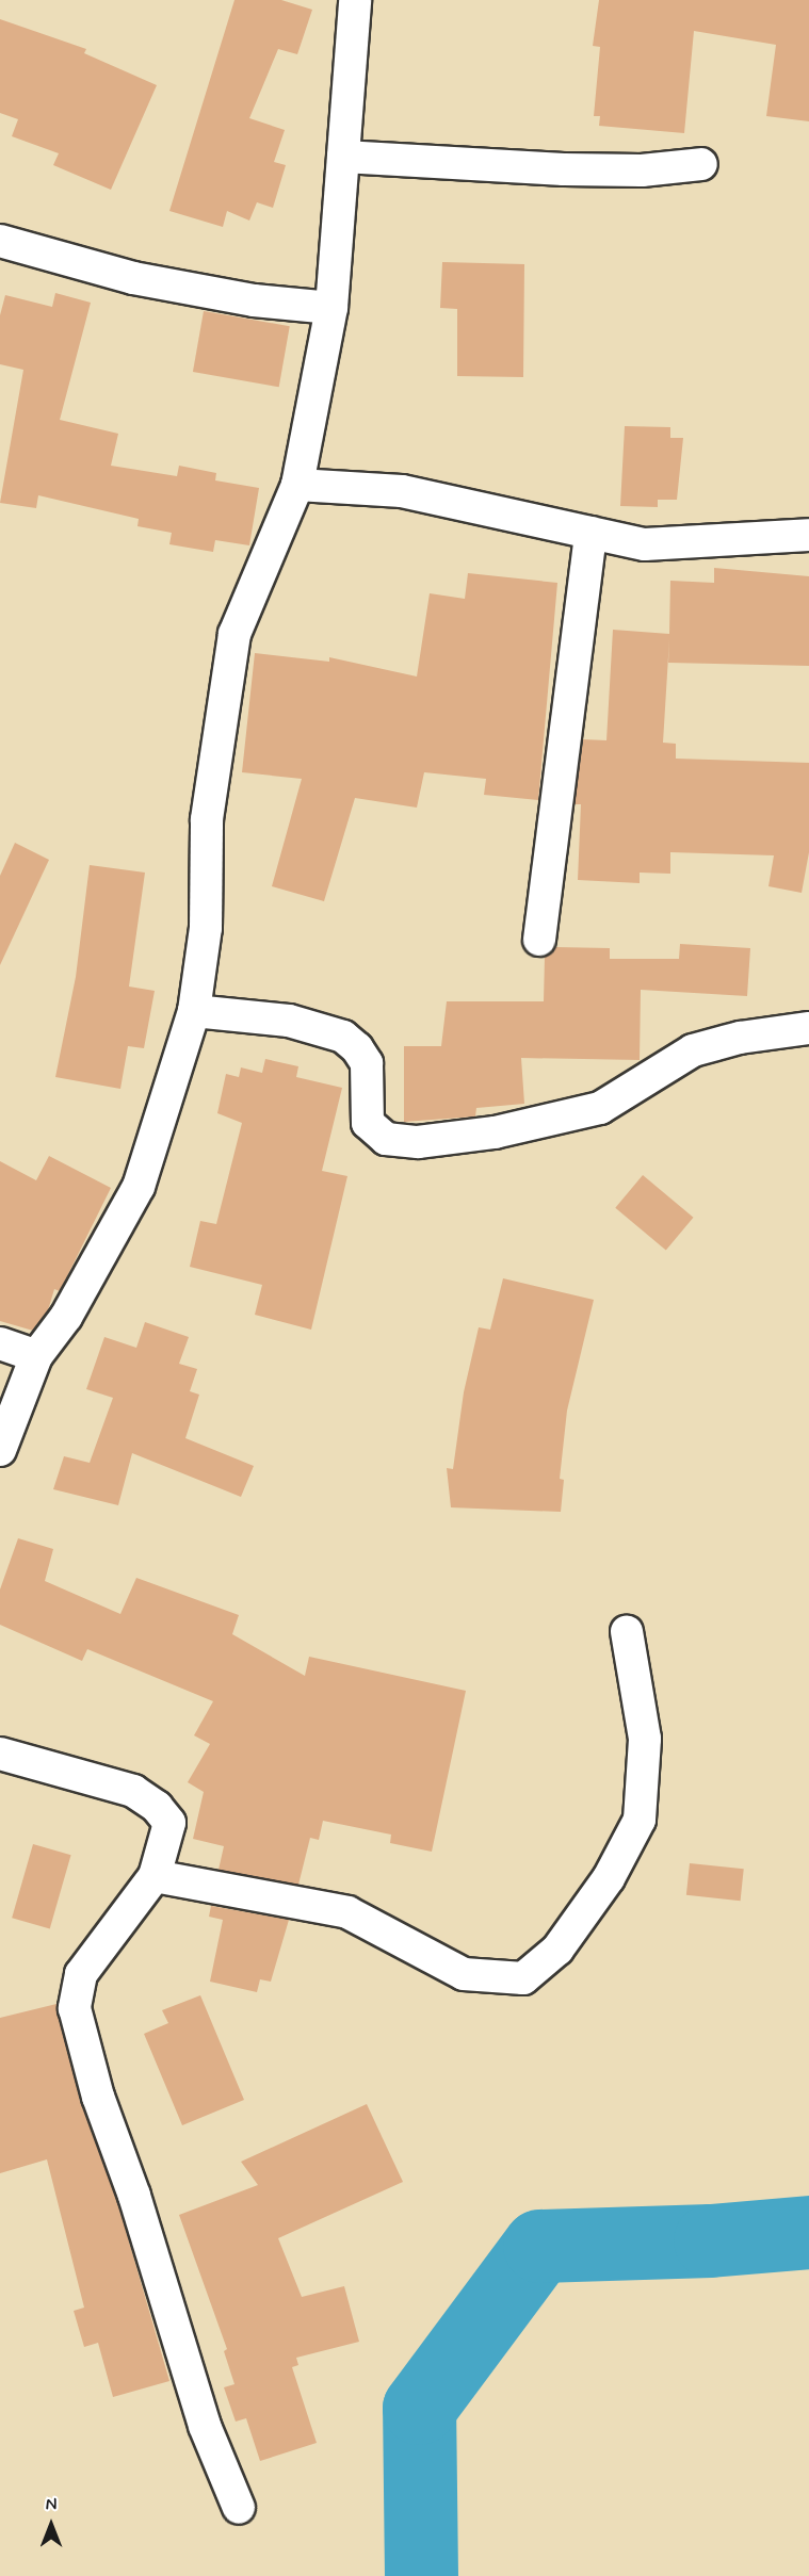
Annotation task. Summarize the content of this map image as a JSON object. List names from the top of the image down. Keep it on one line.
{"north":"top"}
